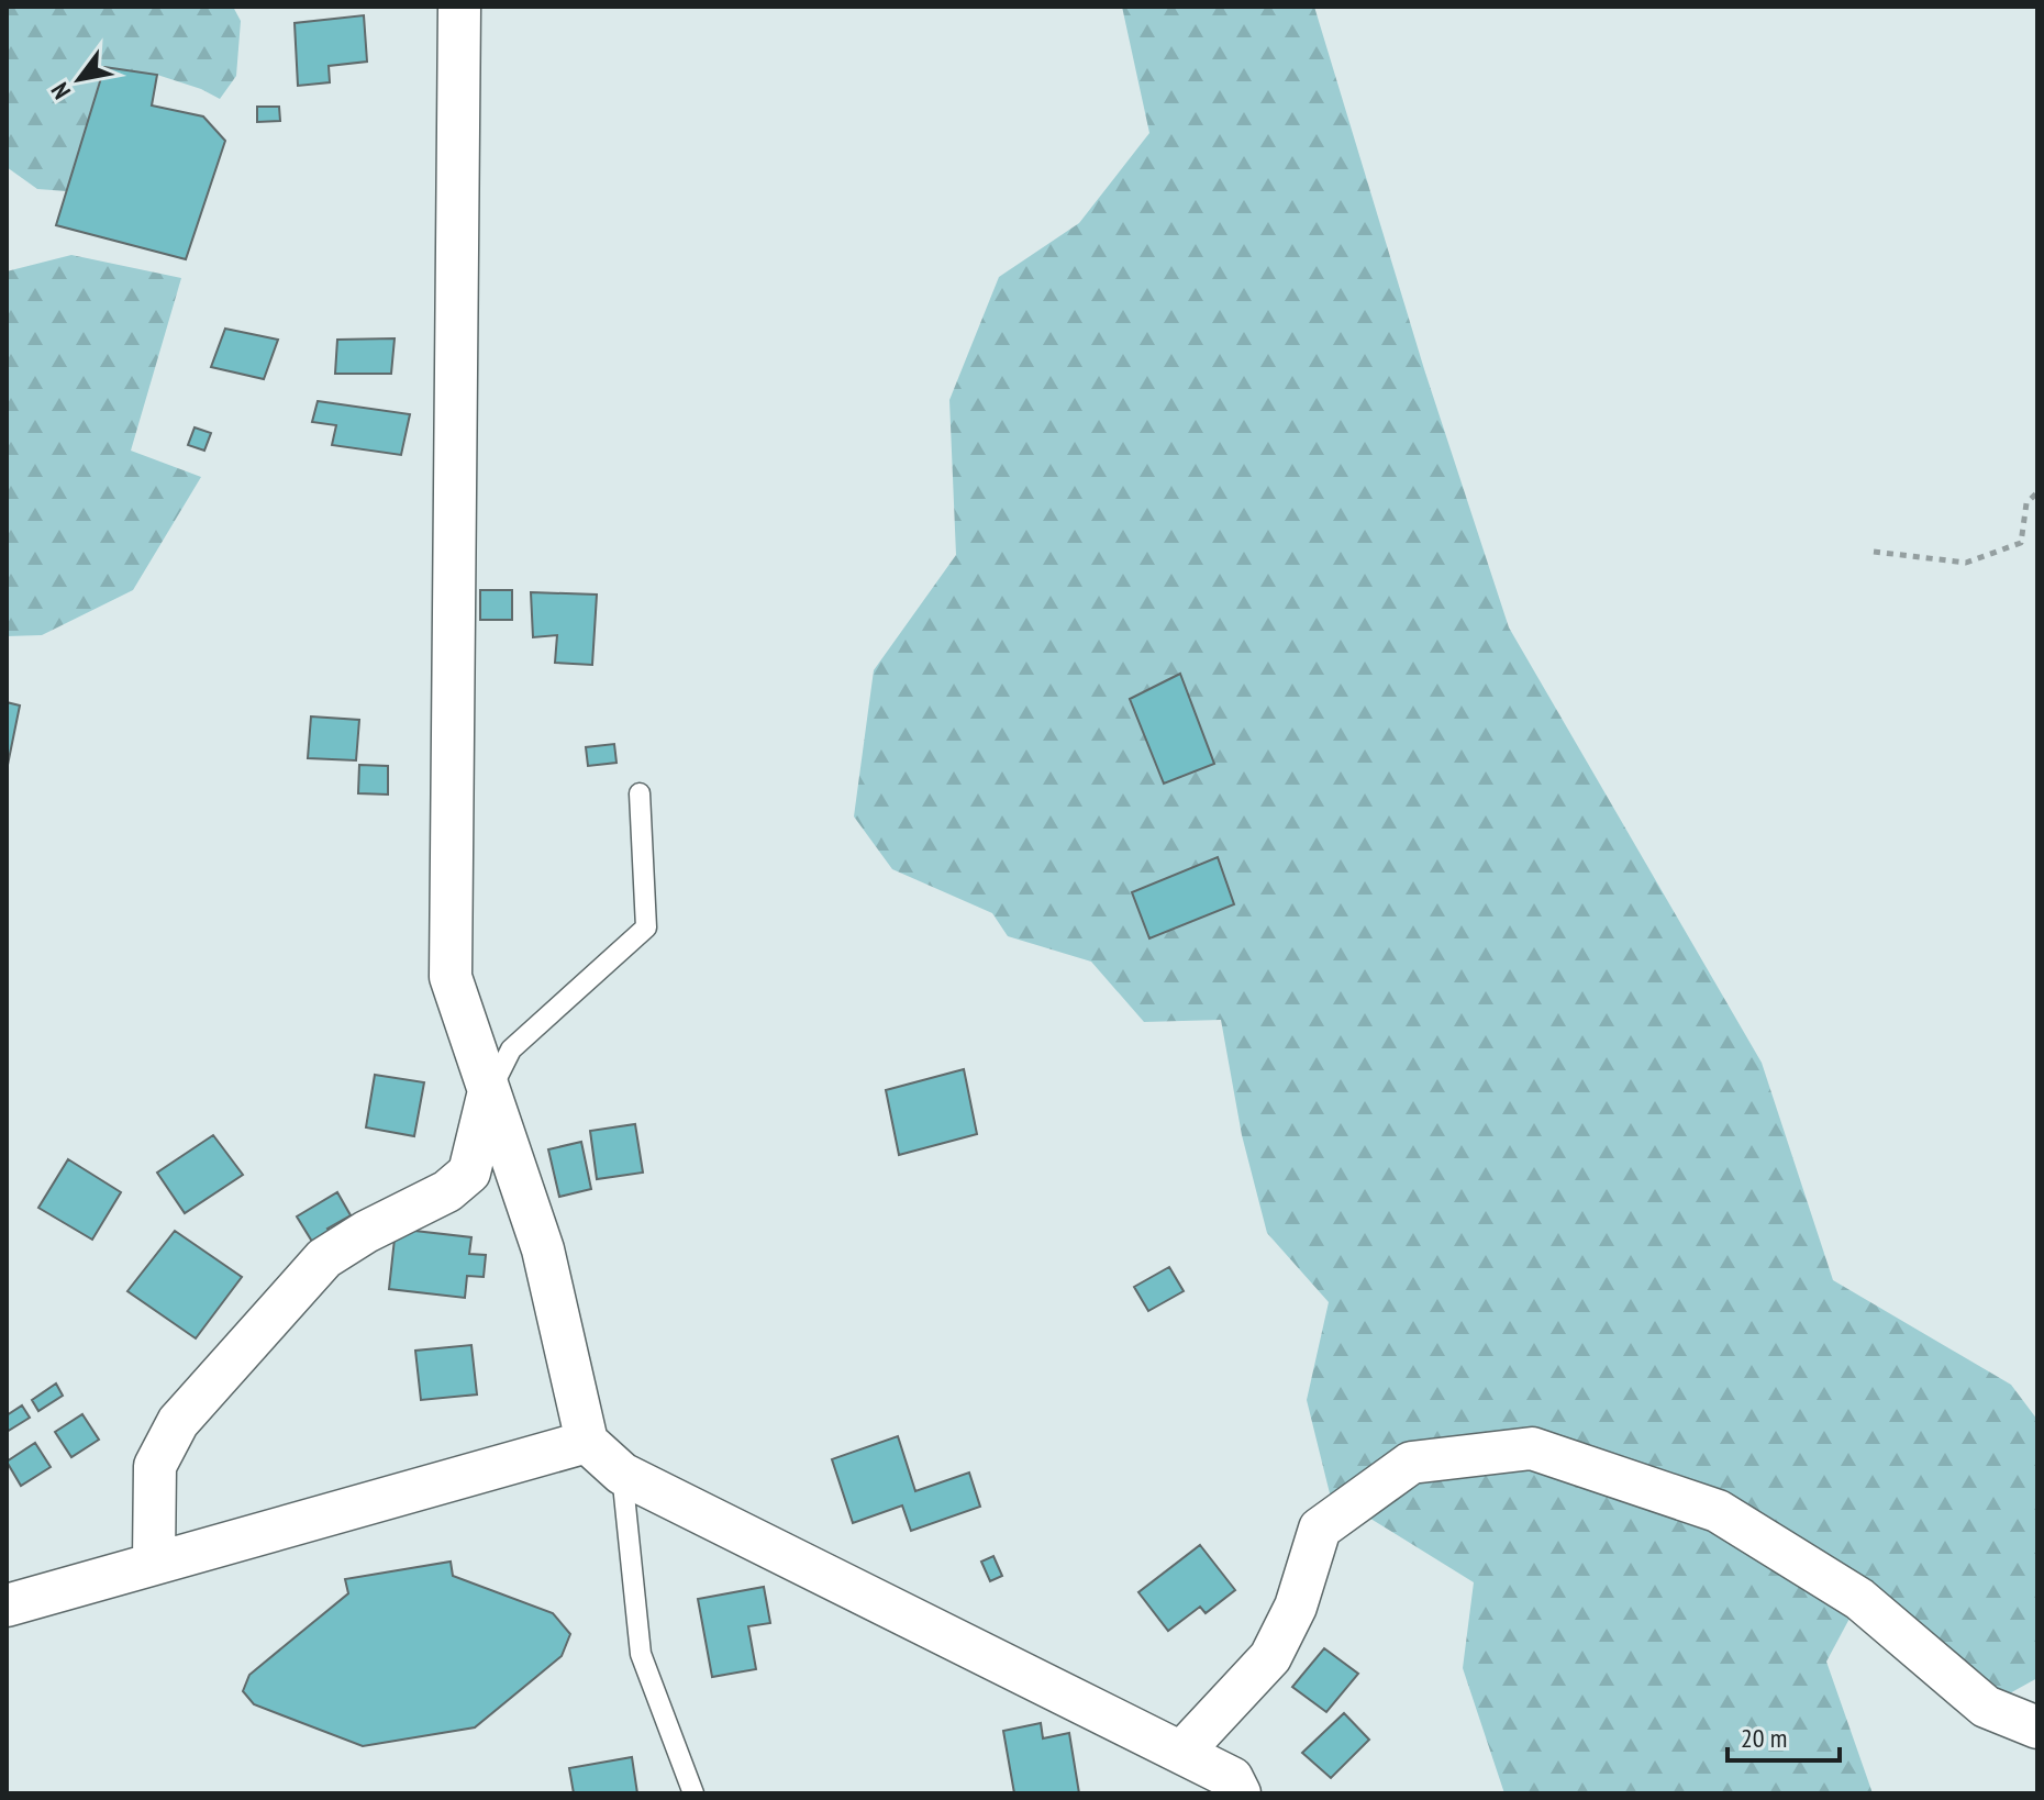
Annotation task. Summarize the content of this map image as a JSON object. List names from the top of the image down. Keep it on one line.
{"scale_bar":"20 m","north":"bottom left"}
